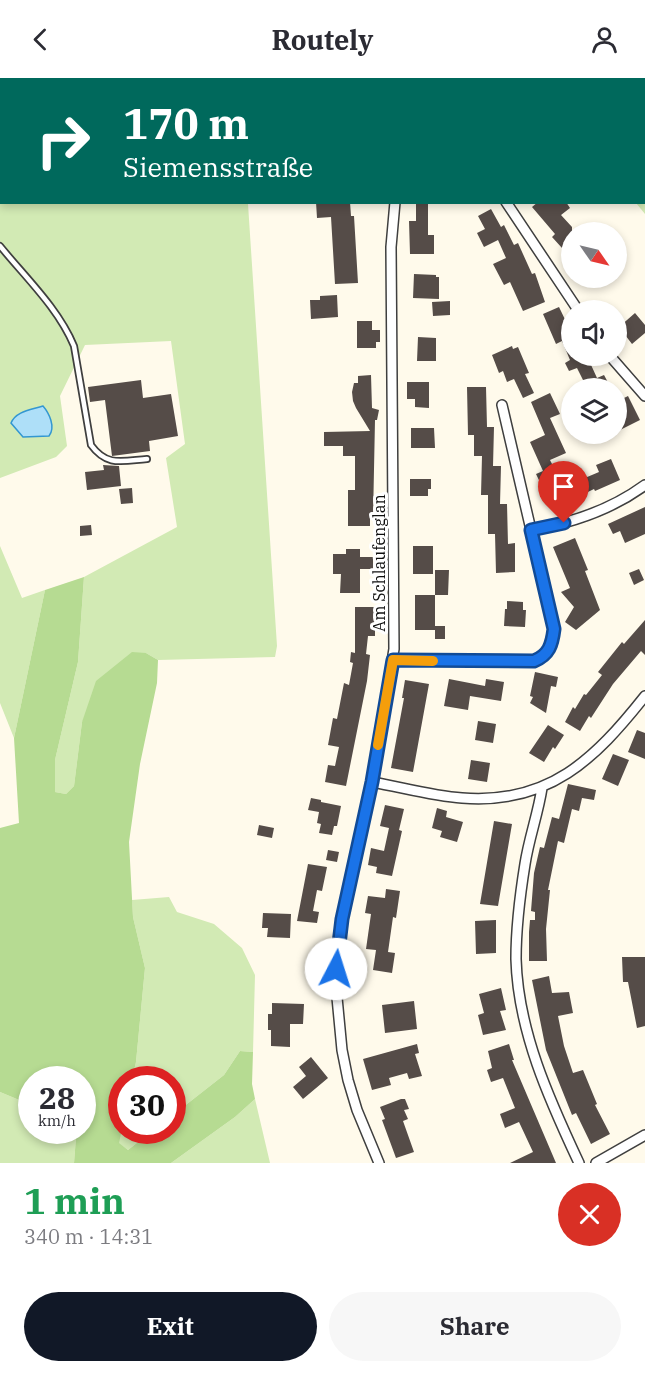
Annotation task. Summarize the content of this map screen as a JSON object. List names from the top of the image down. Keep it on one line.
{"streets":{"street":["Am Schlaufenglan"]},"north":"bottom right","page":{"header":"Routely","turn":["170 m","Siemensstraße"],"speed":"28 km/h","limit":"30","heading":["1 min","340 m · 14:31"],"buttons":["Exit","Share"]}}
